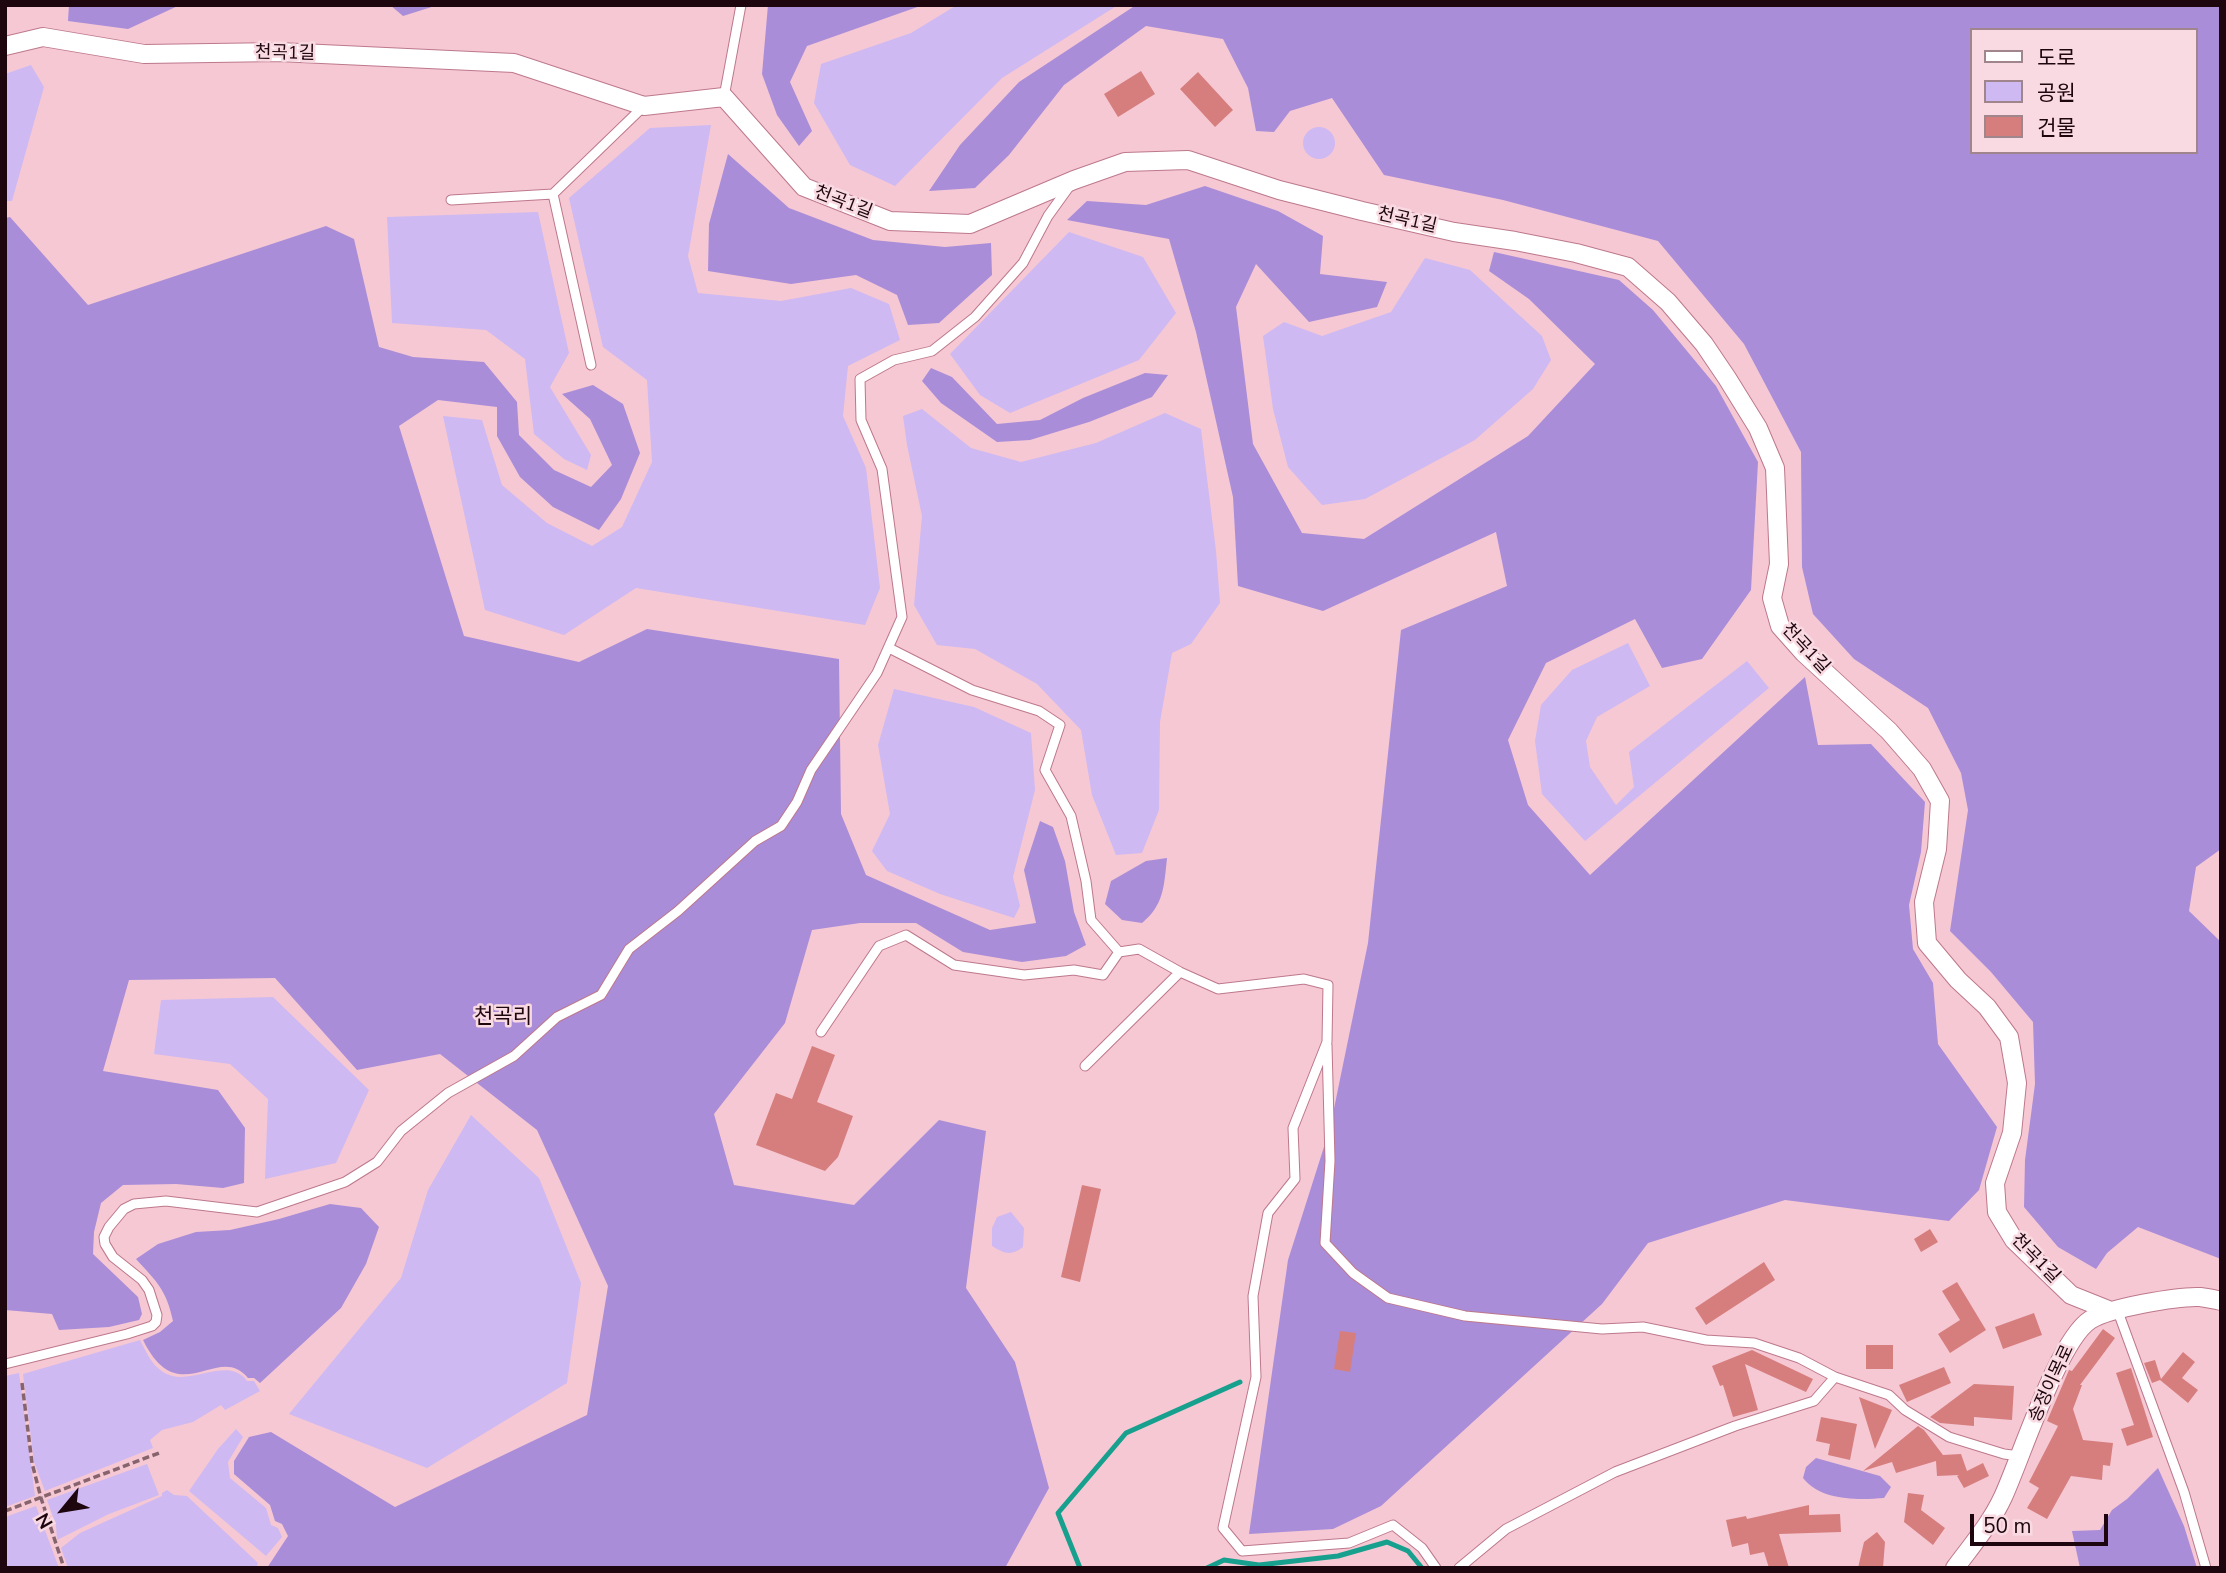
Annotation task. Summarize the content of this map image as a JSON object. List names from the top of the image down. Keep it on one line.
{"streets":{"street":["천곡1길","송정이목로"]},"crossings":[["천곡1길","송정이목로"]],"districts":["천곡리"],"legend":["도로","공원","건물"],"scale_bar":"50 m","north":"bottom left"}
